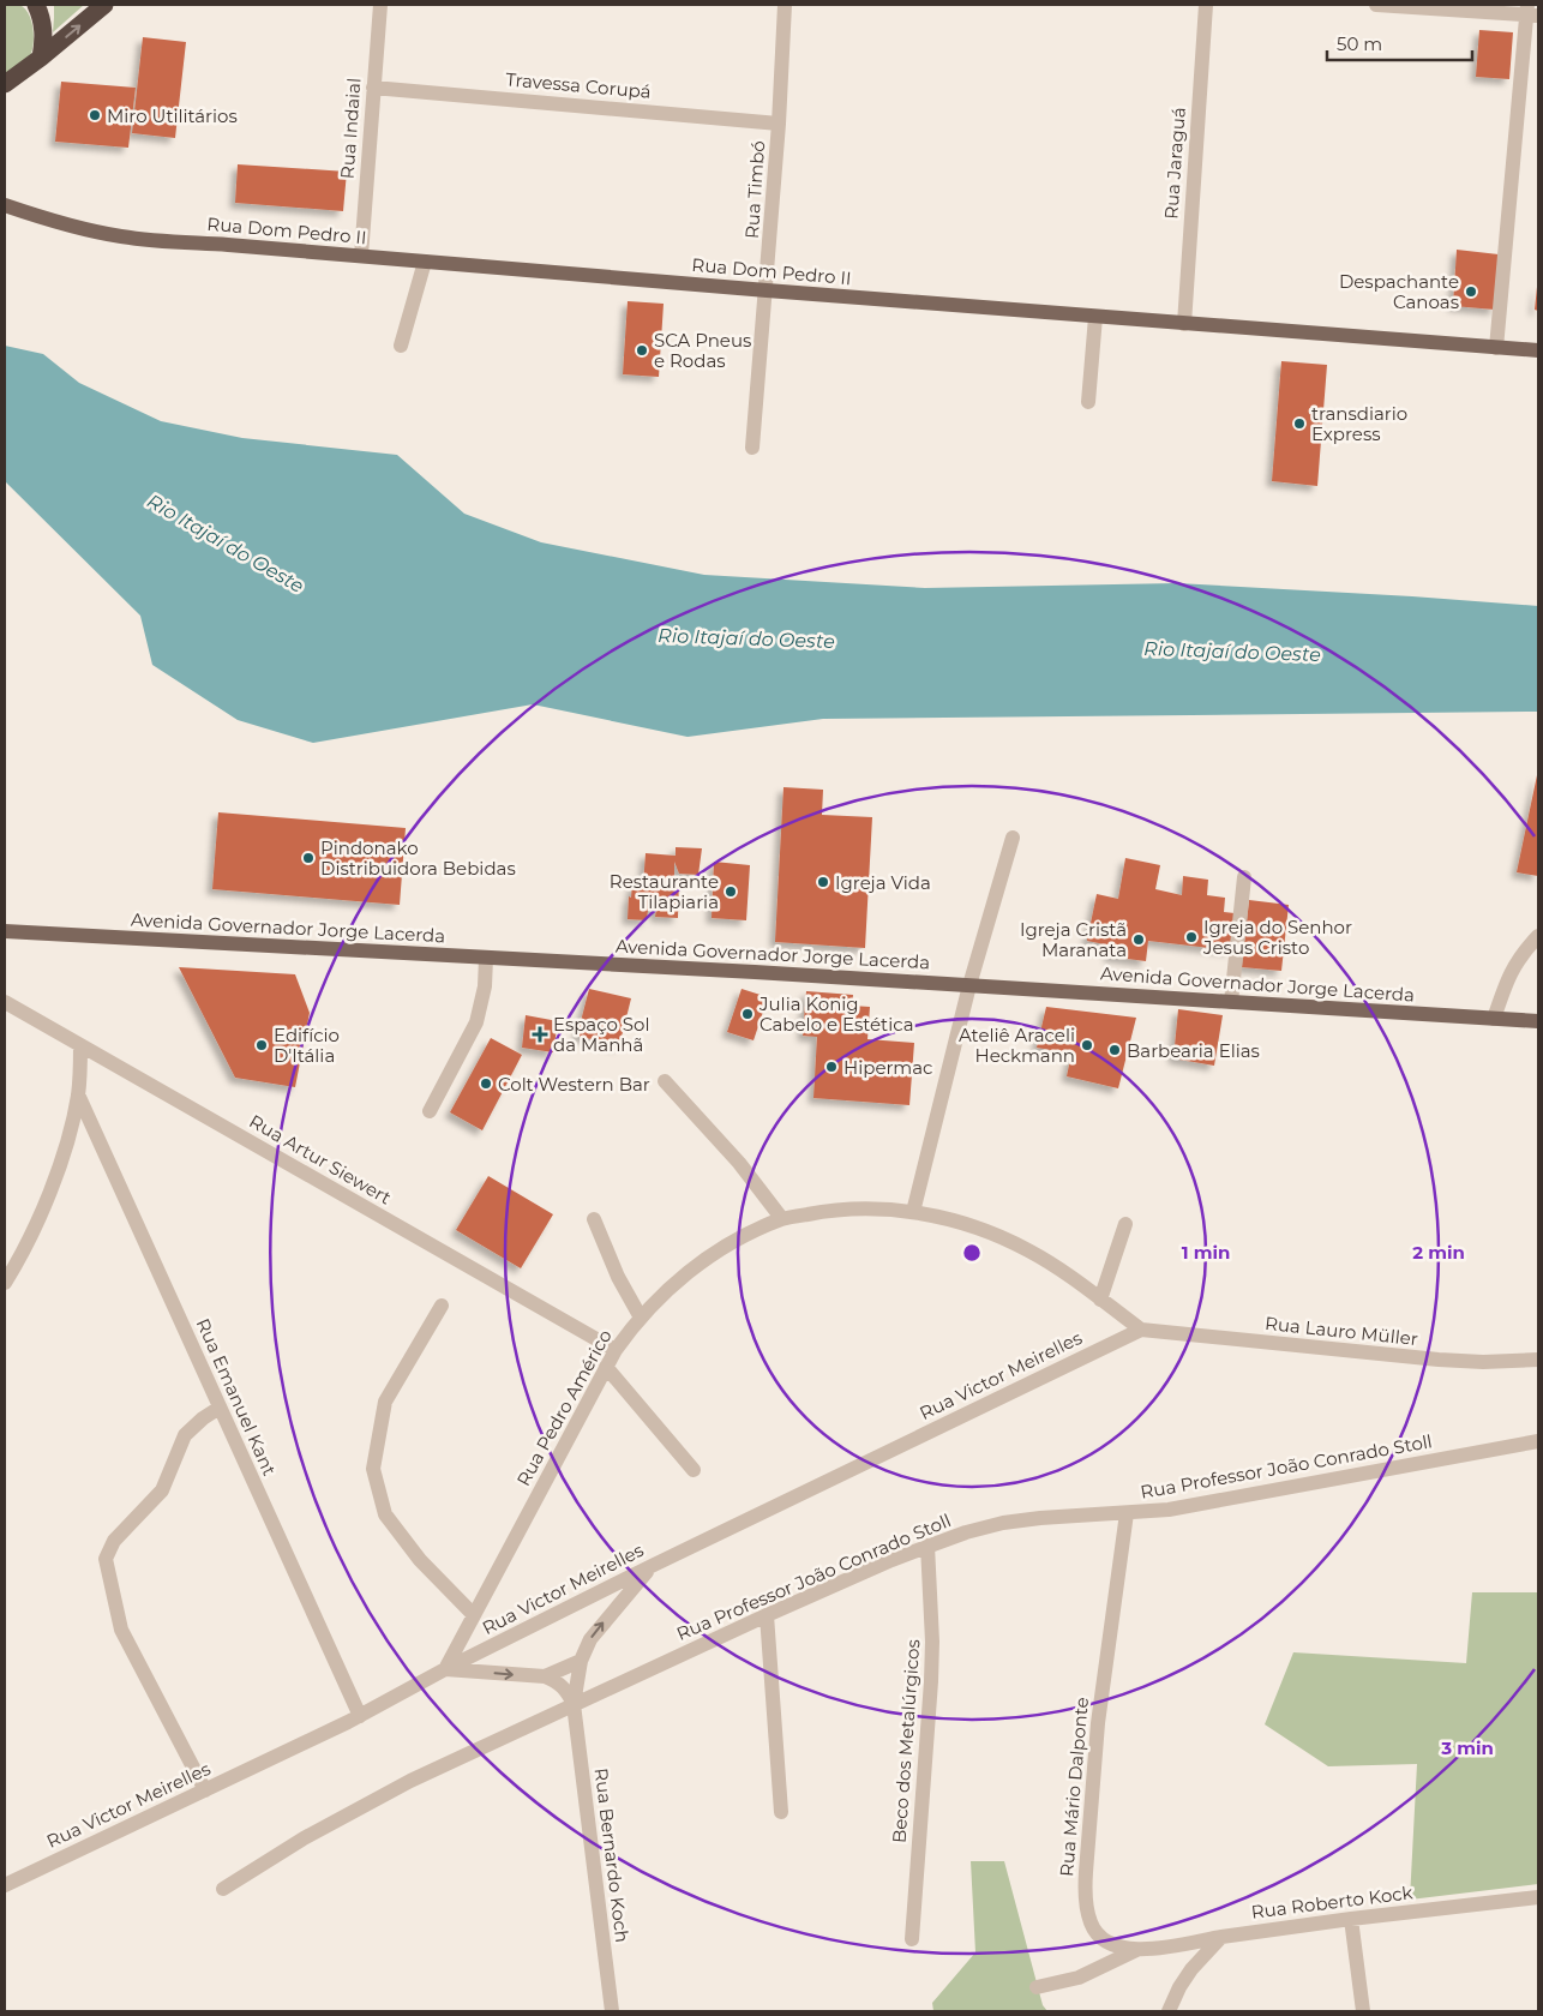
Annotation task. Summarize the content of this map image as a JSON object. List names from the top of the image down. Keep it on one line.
{"streets":{"main road":["Rua Dom Pedro II","Avenida Governador Jorge Lacerda"],"street":["Travessa Corupá","Rua Indaial","Rua Jaraguá","Rua Timbó","Rua Artur Siewert","Rua Lauro Müller","Rua Victor Meirelles","Rua Emanuel Kant","Rua Pedro Américo","Rua Professor João Conrado Stoll","Beco dos Metalúrgicos","Rua Mário Dalponte","Rua Bernardo Koch","Rua Roberto Kock"]},"crossings":[["Travessa Corupá","Rua Indaial"],["Travessa Corupá","Rua Timbó"],["Rua Indaial","Rua Dom Pedro II"],["Rua Jaraguá","Rua Dom Pedro II"],["Rua Timbó","Rua Dom Pedro II"],["Rua Artur Siewert","Rua Pedro Américo"],["Rua Lauro Müller","Rua Victor Meirelles"],["Rua Lauro Müller","Rua Pedro Américo"],["Rua Victor Meirelles","Rua Emanuel Kant"],["Rua Victor Meirelles","Rua Pedro Américo"],["Rua Victor Meirelles","Rua Bernardo Koch"],["Rua Professor João Conrado Stoll","Beco dos Metalúrgicos"],["Rua Professor João Conrado Stoll","Rua Mário Dalponte"],["Rua Professor João Conrado Stoll","Rua Bernardo Koch"],["Rua Mário Dalponte","Rua Roberto Kock"]],"water":["Rio Itajaí do Oeste"],"places":{"other":["Miro Utilitários","Despachante Canoas","SCA Pneus e Rodas","transdiario Express","Pindonako Distribuidora Bebidas","Igreja Vida","Restaurante Tilapiaria","Igreja do Senhor Jesus Cristo","Igreja Cristã Maranata","Julia Konig Cabelo e Estética","Edifício D'Itália","Ateliê Araceli Heckmann","Barbearia Elias","Hipermac","Colt Western Bar"],"health":["Espaço Sol da Manhã"]},"scale_bar":"50 m","rings":["1 min","2 min","3 min"]}
